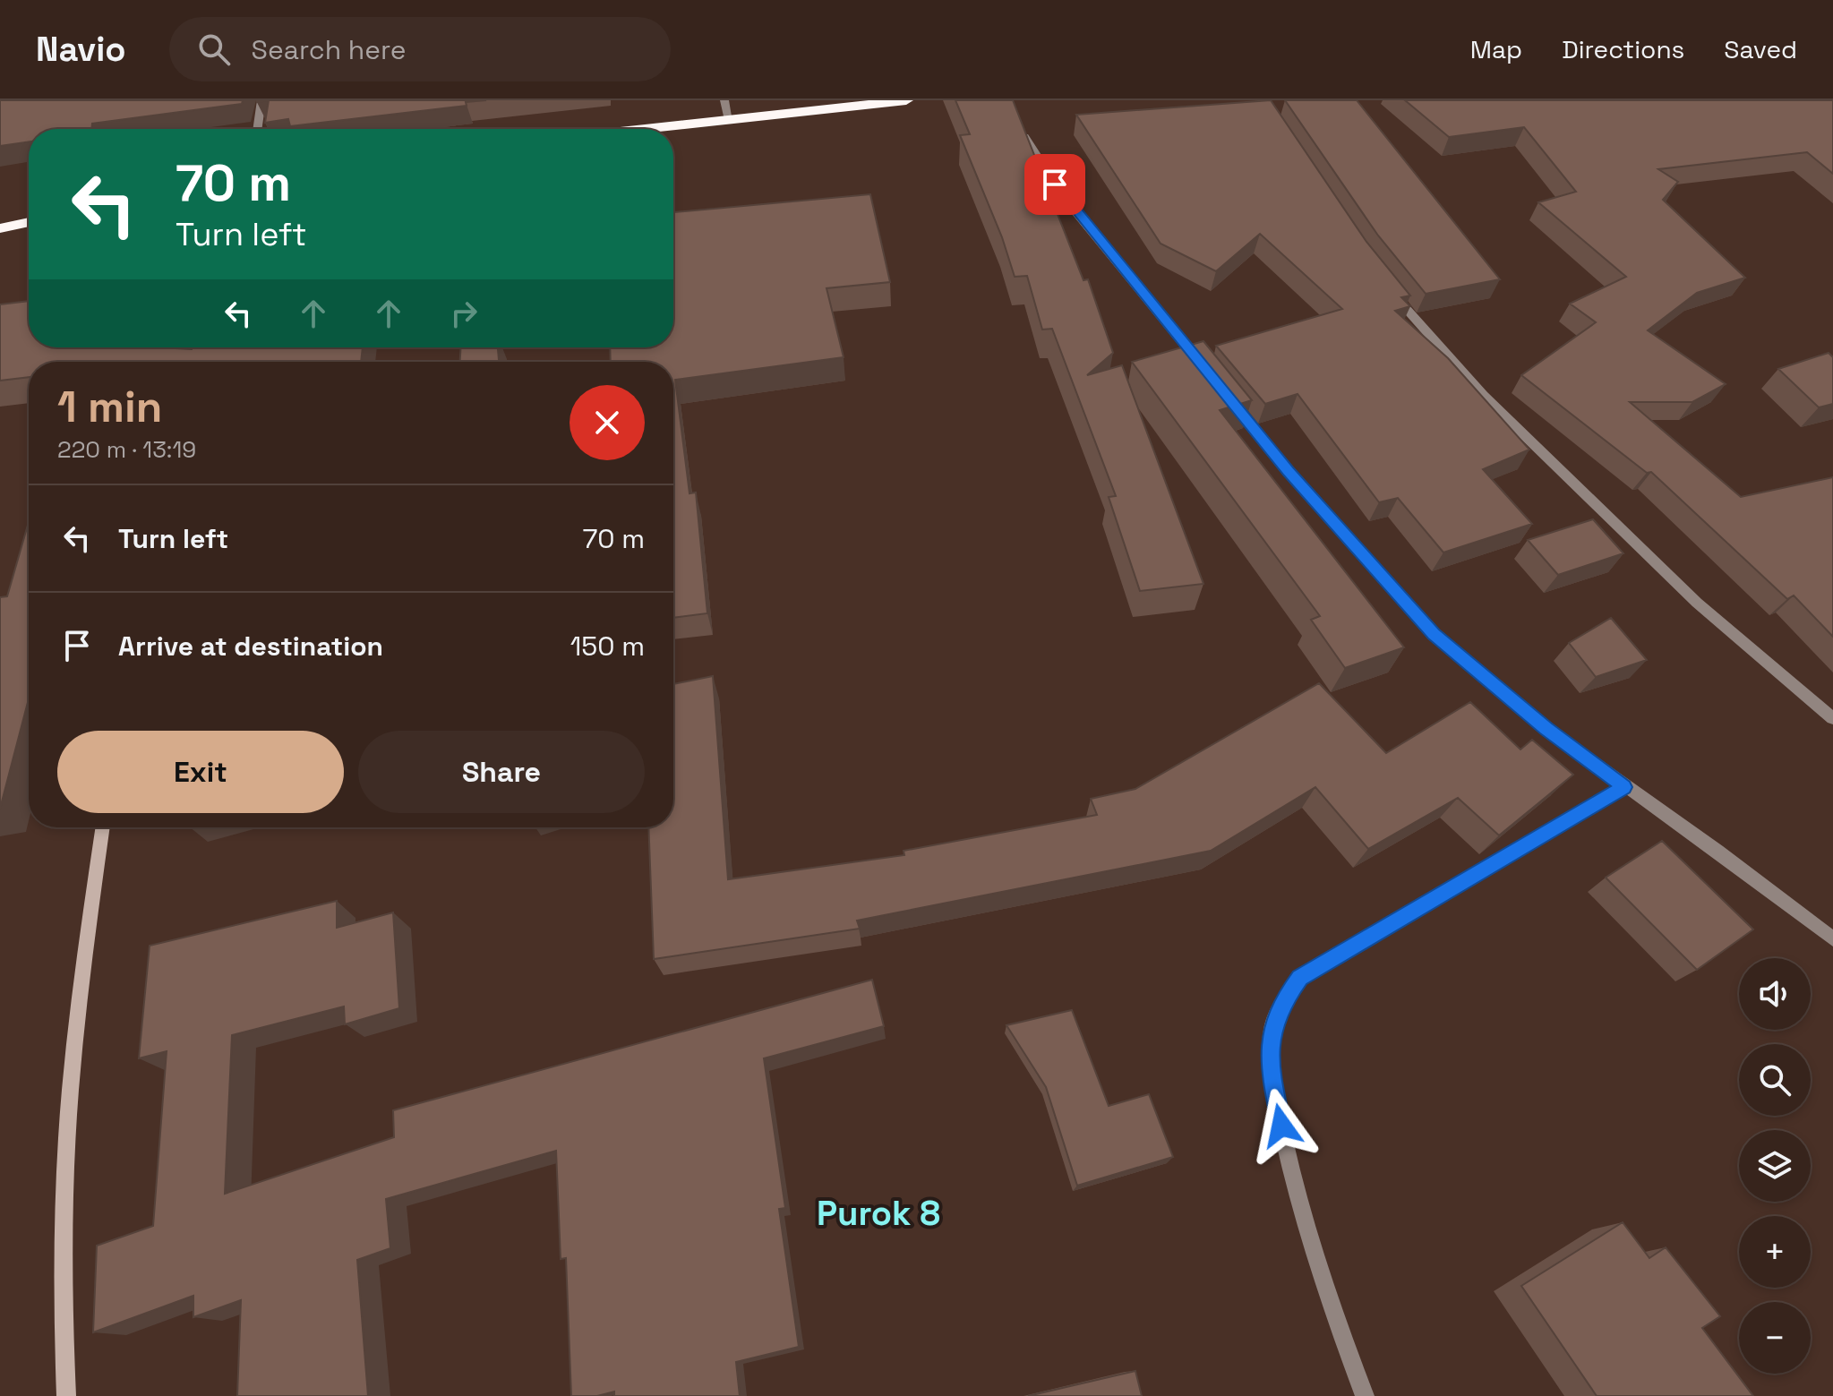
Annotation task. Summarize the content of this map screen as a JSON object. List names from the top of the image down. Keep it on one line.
{"districts":["Purok 8"],"page":{"header":"Navio","search":"Search here","nav":["Map","Directions","Saved"],"turn":["70 m","Turn left"],"heading":["1 min","220 m · 13:19"],"list":[{"name":"Turn left","value":"70 m"},{"name":"Arrive at destination","value":"150 m"}],"buttons":["Exit","Share"],"map_buttons":["+","−"]}}
